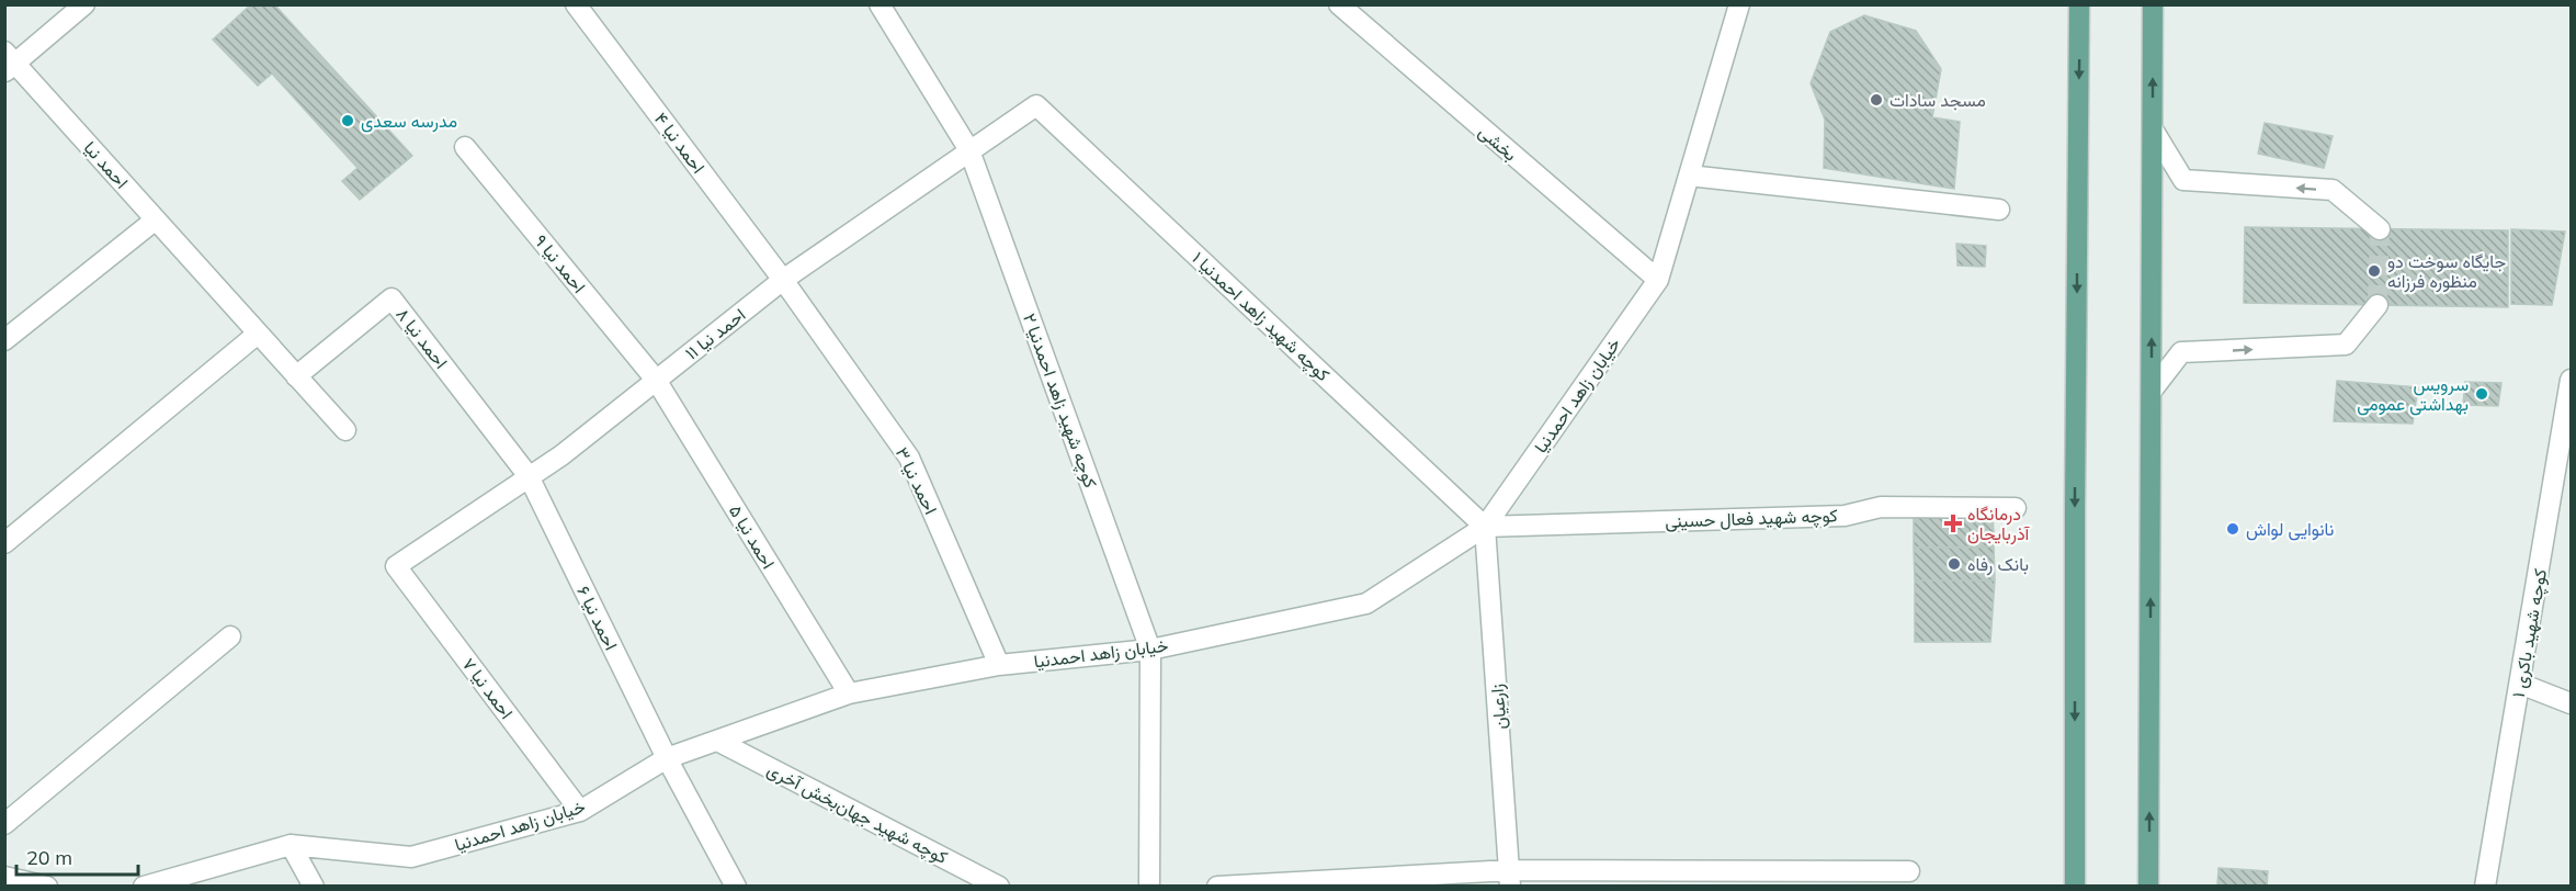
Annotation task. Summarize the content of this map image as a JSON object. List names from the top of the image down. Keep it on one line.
{"streets":{"street":["احمد نیا ۴","بخشی","احمد نیا","احمد نیا ۹","کوچه شهید زاهد احمدنیا ۱","احمد نیا ۱۱","احمد نیا ۸","خیابان زاهد احمدنیا","کوچه شهید زاهد احمدنیا ۲","احمد نیا ۳","کوچه شهید فعال حسینی","احمد نیا ۵","احمد نیا ۶","کوچه شهید باکری ۱","احمد نیا ۷","زارعیان","کوچه شهید جهان‌بخش آخری"]},"crossings":[["احمد نیا ۴","احمد نیا ۱۱"],["احمد نیا ۴","احمد نیا ۳"],["بخشی","خیابان زاهد احمدنیا"],["احمد نیا","احمد نیا ۸"],["احمد نیا ۹","احمد نیا ۱۱"],["احمد نیا ۹","احمد نیا ۵"],["کوچه شهید زاهد احمدنیا ۱","احمد نیا ۱۱"],["کوچه شهید زاهد احمدنیا ۱","خیابان زاهد احمدنیا"],["کوچه شهید زاهد احمدنیا ۱","کوچه شهید فعال حسینی"],["کوچه شهید زاهد احمدنیا ۱","زارعیان"],["احمد نیا ۱۱","احمد نیا ۸"],["احمد نیا ۱۱","کوچه شهید زاهد احمدنیا ۲"],["احمد نیا ۱۱","احمد نیا ۳"],["احمد نیا ۱۱","احمد نیا ۵"],["احمد نیا ۱۱","احمد نیا ۶"],["احمد نیا ۱۱","احمد نیا ۷"],["احمد نیا ۸","احمد نیا ۶"],["خیابان زاهد احمدنیا","کوچه شهید زاهد احمدنیا ۲"],["خیابان زاهد احمدنیا","احمد نیا ۳"],["خیابان زاهد احمدنیا","کوچه شهید فعال حسینی"],["خیابان زاهد احمدنیا","احمد نیا ۵"],["خیابان زاهد احمدنیا","احمد نیا ۶"],["خیابان زاهد احمدنیا","احمد نیا ۷"],["خیابان زاهد احمدنیا","زارعیان"],["خیابان زاهد احمدنیا","کوچه شهید جهان‌بخش آخری"],["کوچه شهید فعال حسینی","زارعیان"]],"places":{"other":["مسجد سادات","مدرسه سعدی","جایگاه سوخت دو منظوره فرزانه","سرویس بهداشتی عمومی","نانوایی لواش","بانک رفاه"],"health":["درمانگاه آذربایجان"]},"scale_bar":"20 m"}
